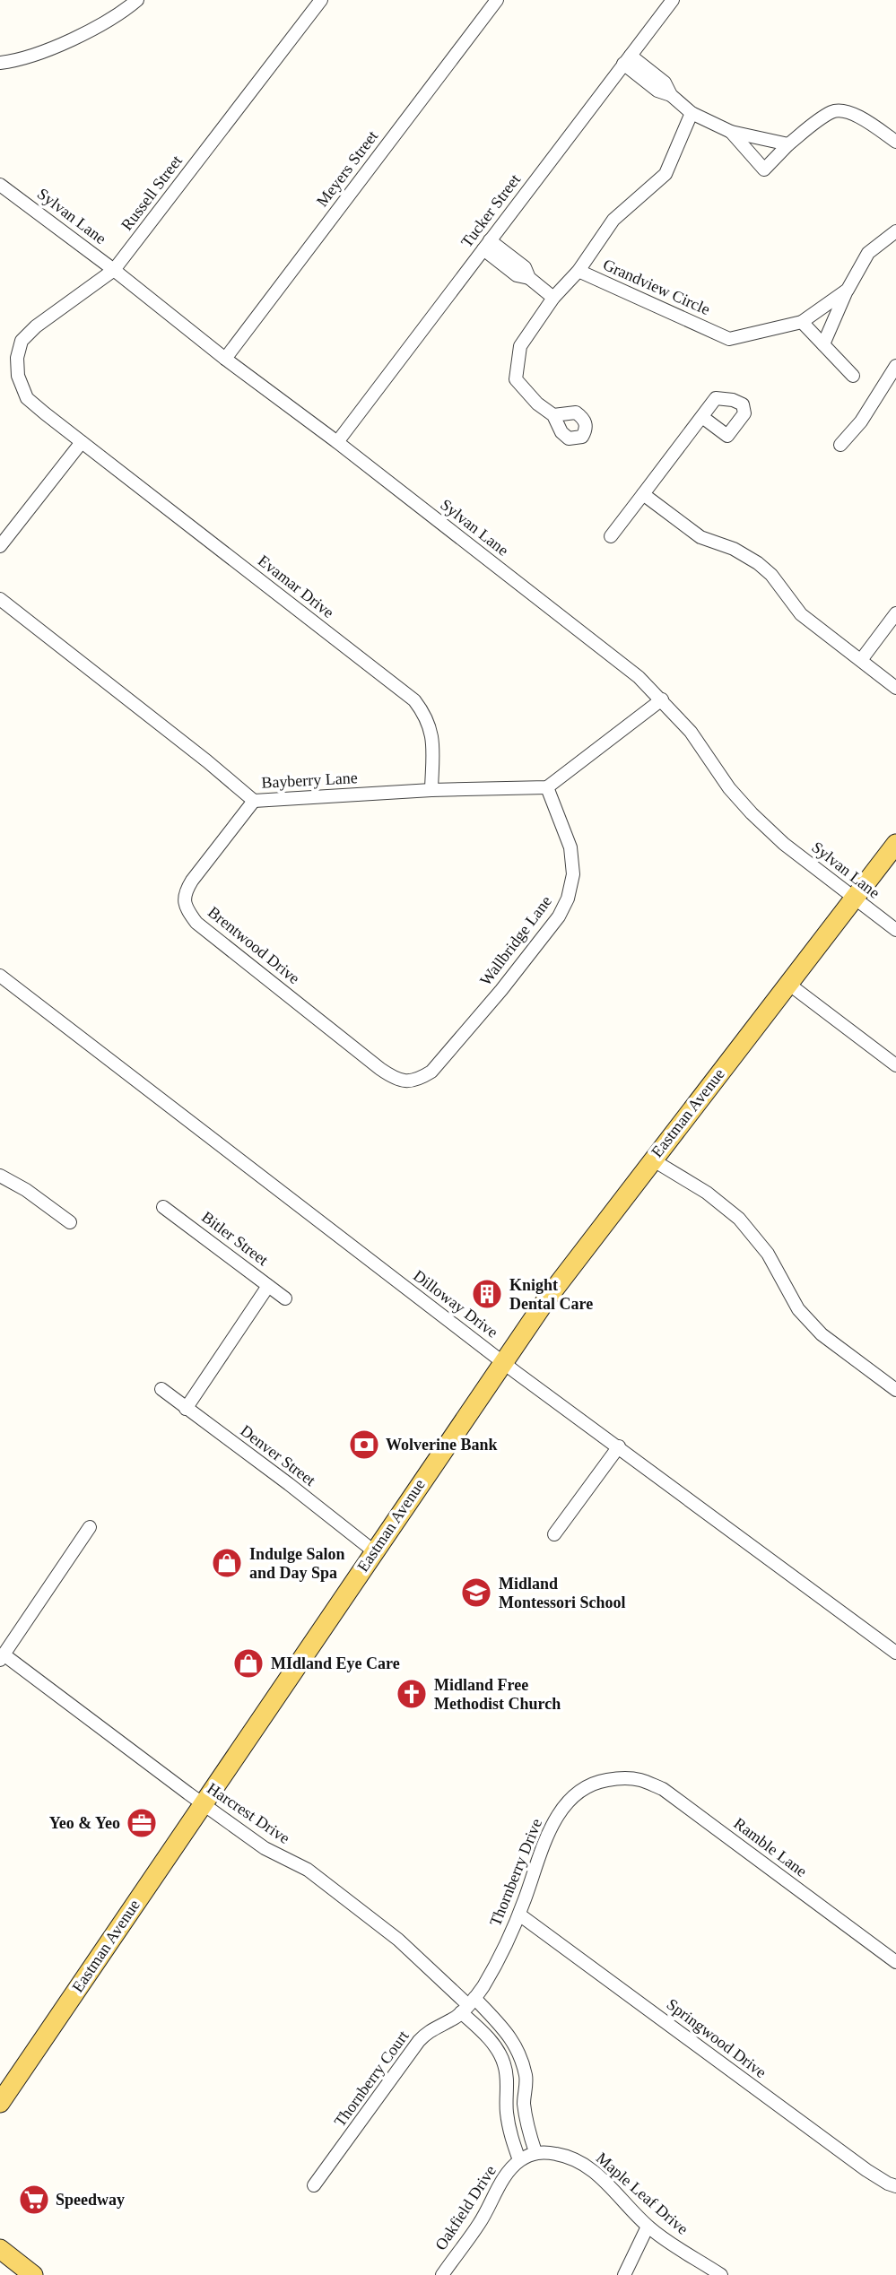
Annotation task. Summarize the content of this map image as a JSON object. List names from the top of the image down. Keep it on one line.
{"streets":{"main road":["Eastman Avenue"],"street":["Meyers Street","Russell Street","Tucker Street","Sylvan Lane","Grandview Circle","Evamar Drive","Bayberry Lane","Wallbridge Lane","Brentwood Drive","Bitler Street","Dilloway Drive","Denver Street","Harcrest Drive","Ramble Lane","Thornberry Drive","Springwood Drive","Thornberry Court","Maple Leaf Drive","Oakfield Drive"]},"crossings":[["Meyers Street","Sylvan Lane"],["Russell Street","Sylvan Lane"],["Russell Street","Evamar Drive"],["Tucker Street","Sylvan Lane"],["Sylvan Lane","Eastman Avenue"],["Evamar Drive","Bayberry Lane"],["Bayberry Lane","Wallbridge Lane"],["Bayberry Lane","Brentwood Drive"],["Wallbridge Lane","Brentwood Drive"],["Eastman Avenue","Dilloway Drive"],["Eastman Avenue","Denver Street"],["Eastman Avenue","Harcrest Drive"],["Harcrest Drive","Thornberry Drive"],["Harcrest Drive","Thornberry Court"],["Harcrest Drive","Oakfield Drive"],["Ramble Lane","Thornberry Drive"],["Thornberry Drive","Springwood Drive"],["Thornberry Drive","Thornberry Court"],["Thornberry Drive","Oakfield Drive"],["Thornberry Court","Oakfield Drive"],["Maple Leaf Drive","Oakfield Drive"]],"places":{"building":["Knight Dental Care"],"bank":["Wolverine Bank"],"shop":["Indulge Salon and Day Spa","MIdland Eye Care"],"school or university":["Midland Montessori School"],"church":["Midland Free Methodist Church"],"office":["Yeo & Yeo"],"supermarket":["Speedway"]}}
